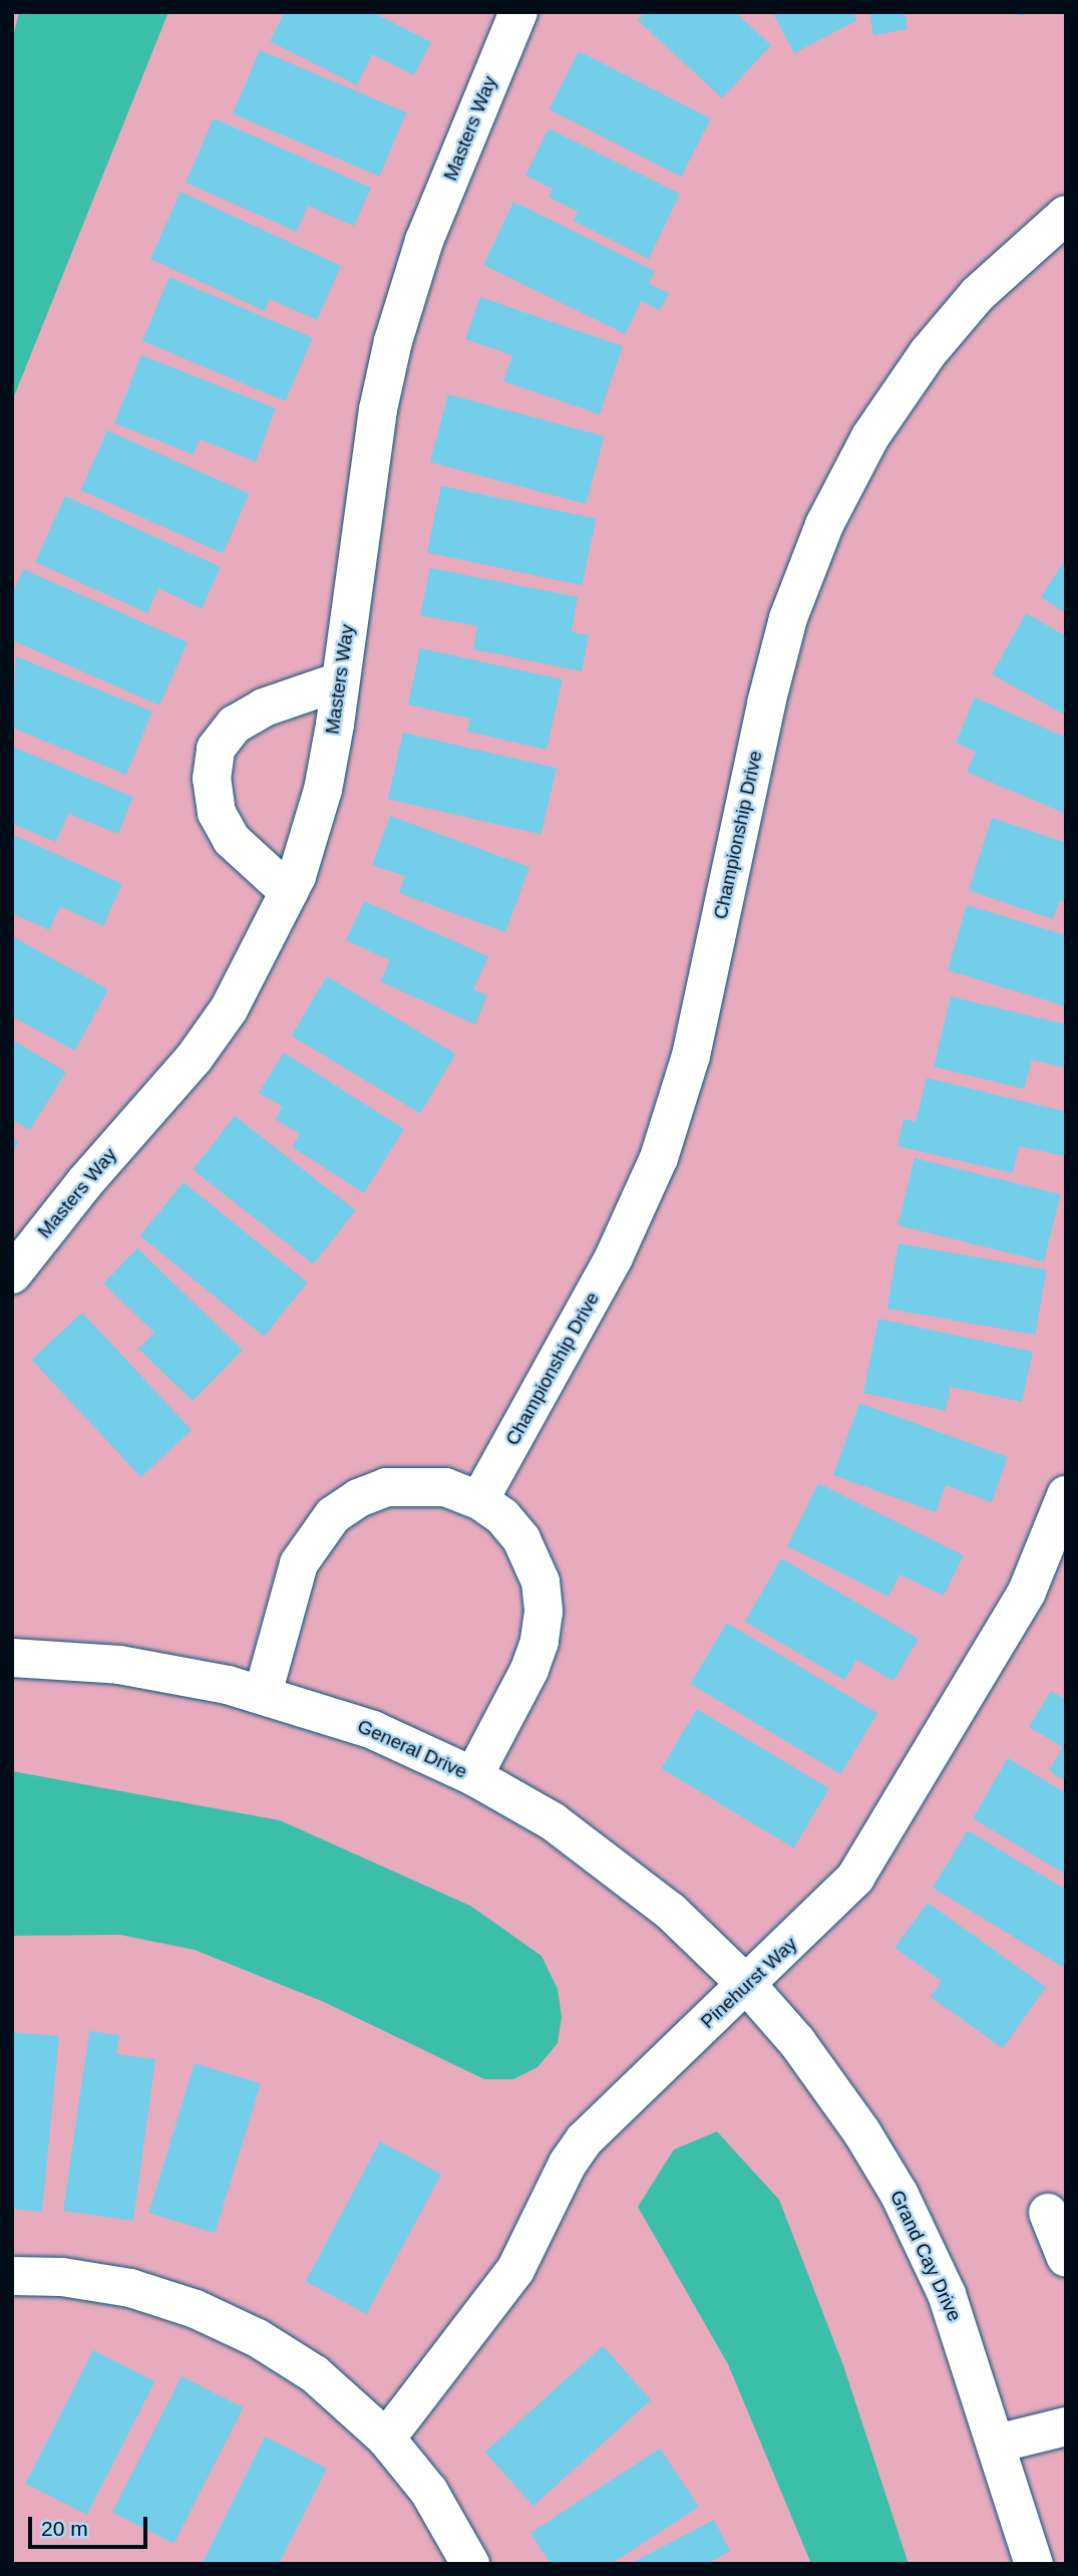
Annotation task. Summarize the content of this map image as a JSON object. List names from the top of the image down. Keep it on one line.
{"streets":{"street":["Masters Way","Championship Drive","General Drive","Pinehurst Way","Grand Cay Drive"]},"crossings":[["General Drive","Pinehurst Way"],["General Drive","Grand Cay Drive"],["Pinehurst Way","Grand Cay Drive"]],"scale_bar":"20 m"}
